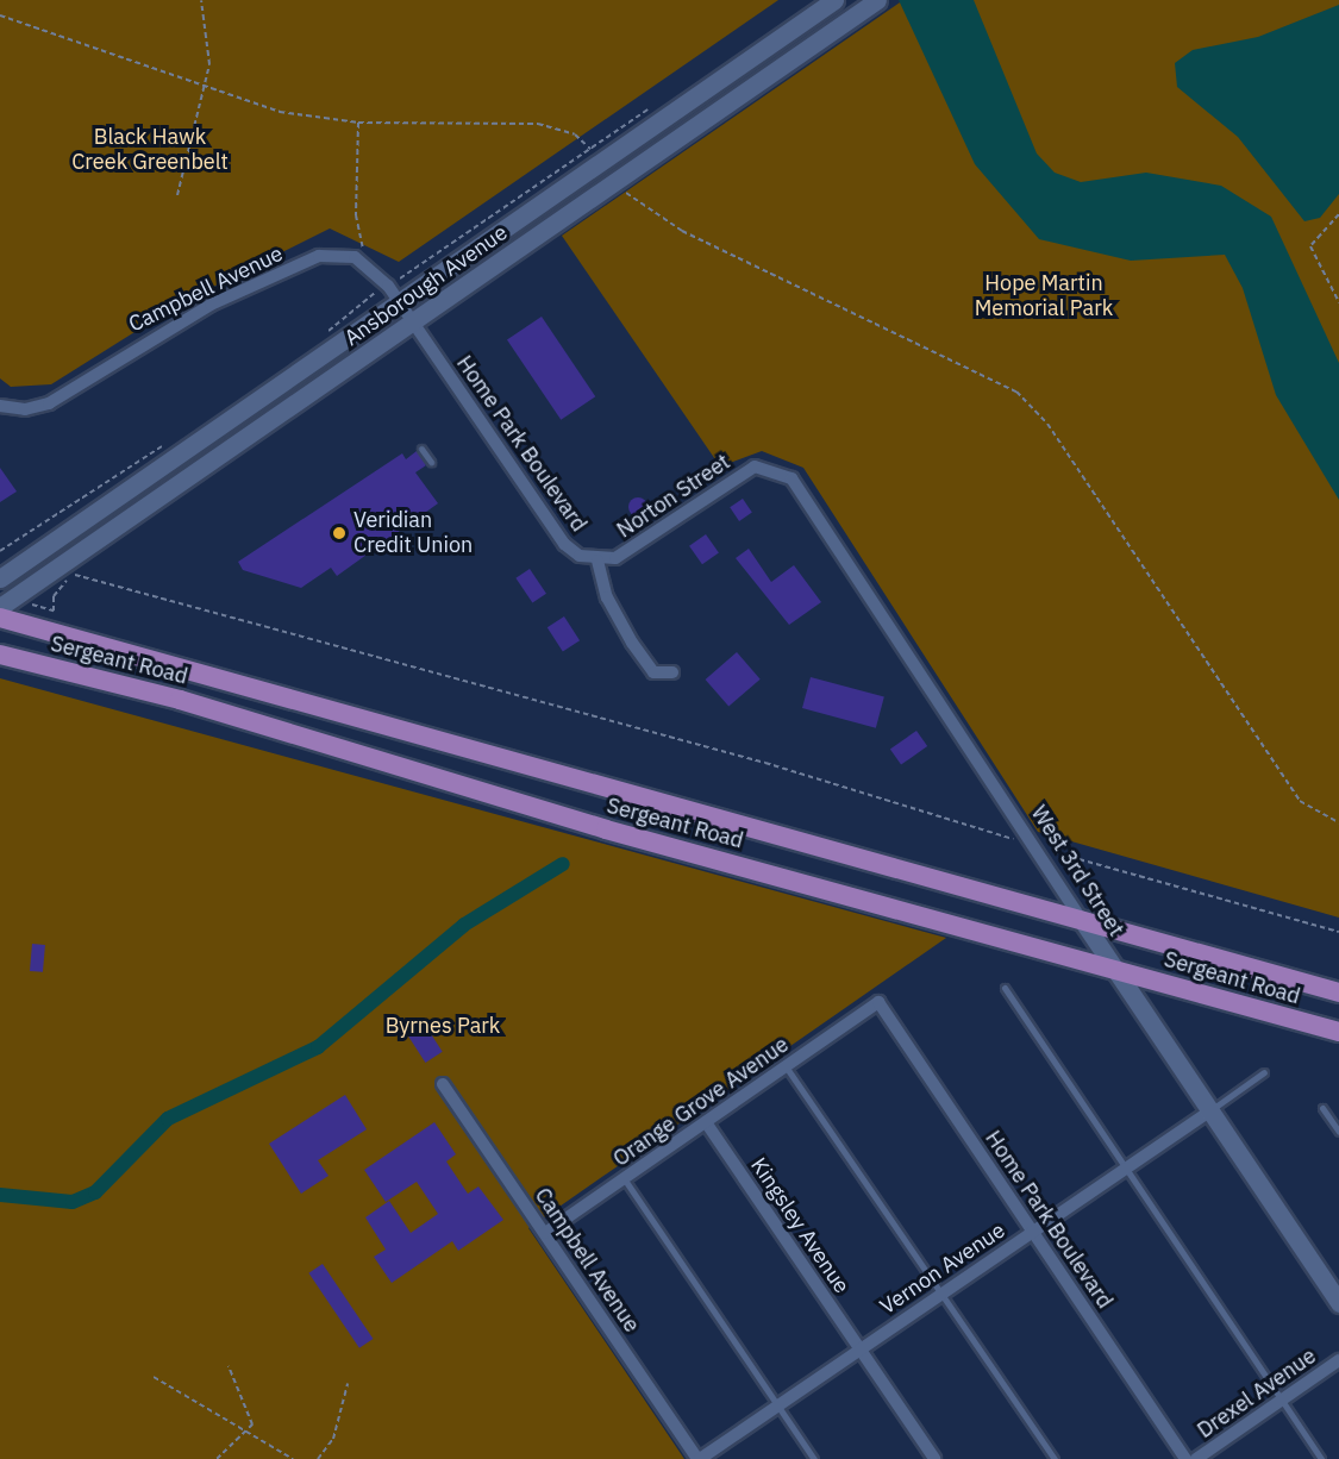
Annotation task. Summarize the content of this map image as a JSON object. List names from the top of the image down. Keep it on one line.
{"streets":{"main road":["Ansborough Avenue","Sergeant Road","West 3rd Street"],"street":["Campbell Avenue","Home Park Boulevard","Norton Street","Orange Grove Avenue","Kingsley Avenue","Vernon Avenue","Drexel Avenue"]},"crossings":[["Ansborough Avenue","Home Park Boulevard"],["Campbell Avenue","Orange Grove Avenue"],["Campbell Avenue","Vernon Avenue"],["Home Park Boulevard","Norton Street"],["Home Park Boulevard","Orange Grove Avenue"],["Home Park Boulevard","Vernon Avenue"],["Norton Street","West 3rd Street"],["Sergeant Road","West 3rd Street"],["West 3rd Street","Vernon Avenue"],["Orange Grove Avenue","Kingsley Avenue"],["Kingsley Avenue","Vernon Avenue"]],"parks":["Black Hawk Creek Greenbelt","Hope Martin Memorial Park","Byrnes Park"],"places":["Veridian Credit Union"]}
